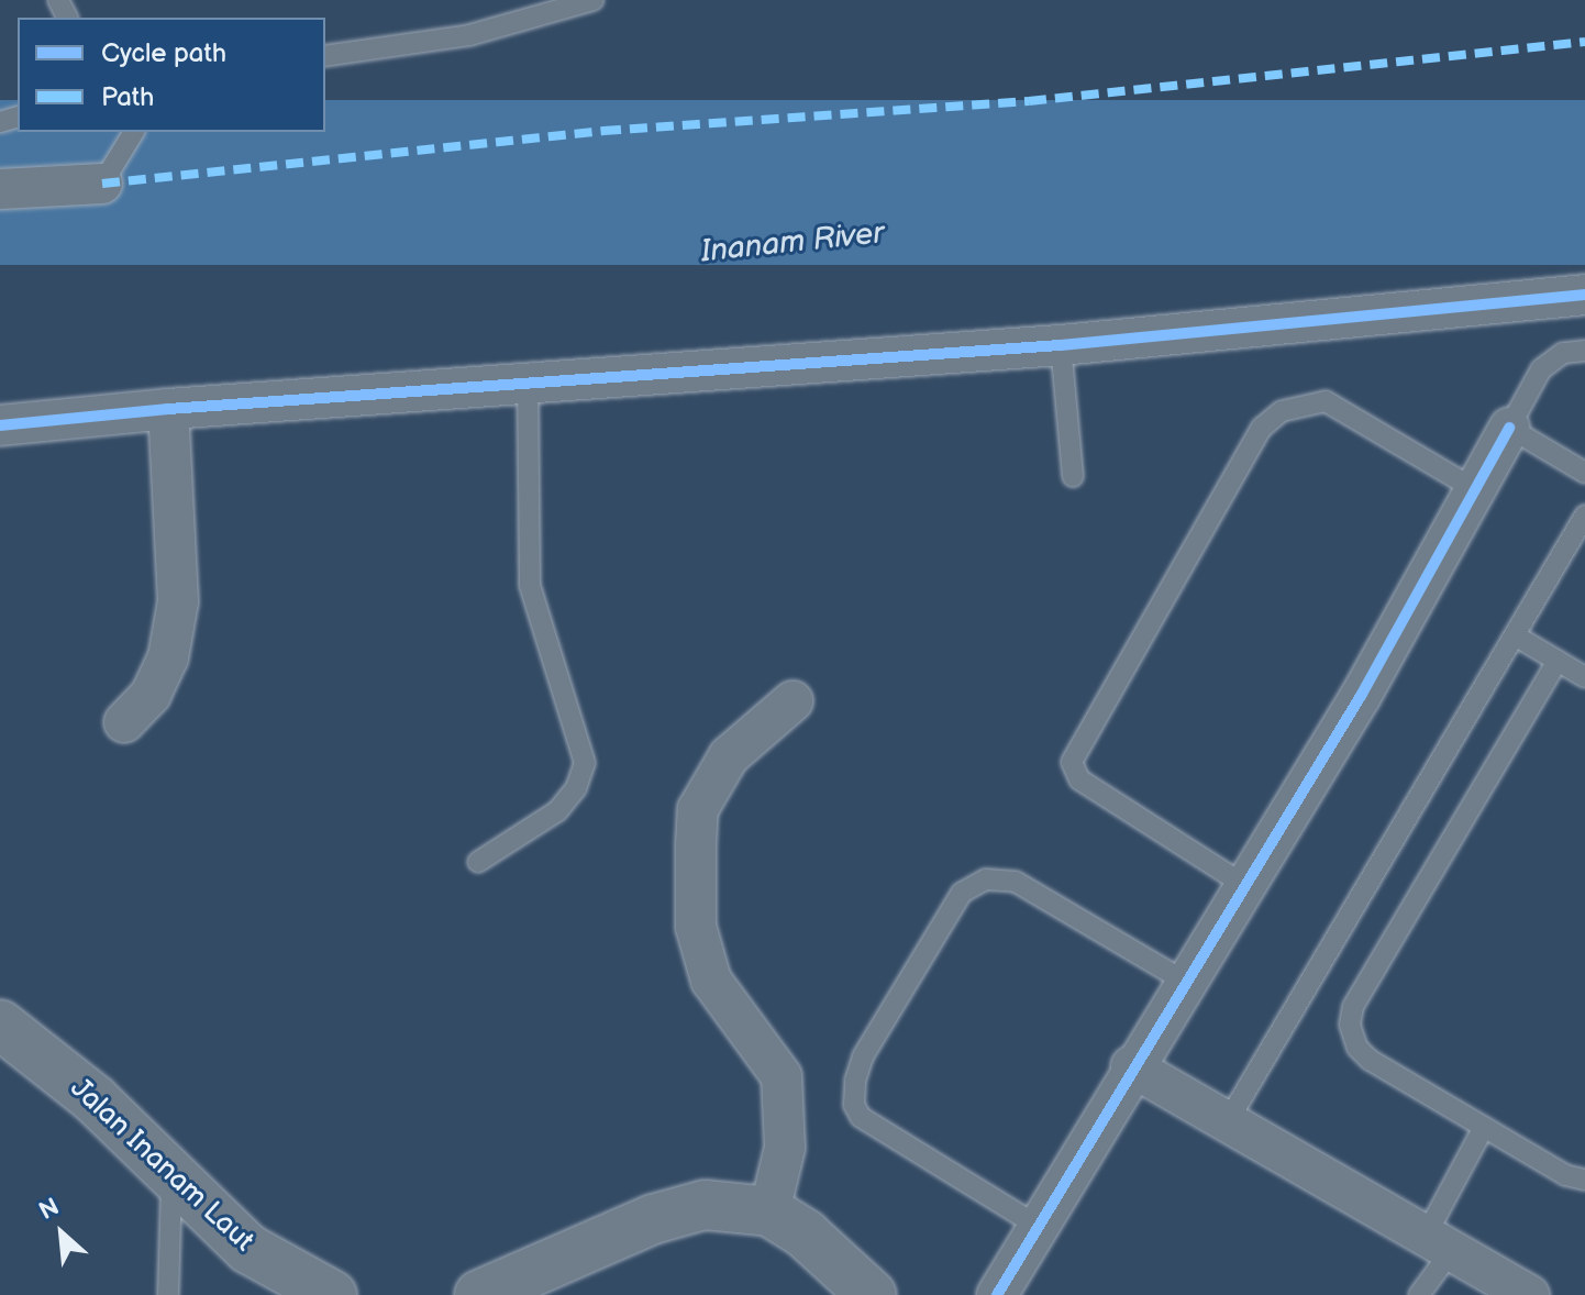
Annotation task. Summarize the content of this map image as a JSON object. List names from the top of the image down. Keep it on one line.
{"streets":{"street":["Jalan Inanam Laut"]},"water":["Inanam River"],"legend":["Cycle path","Path"],"north":"top left"}
